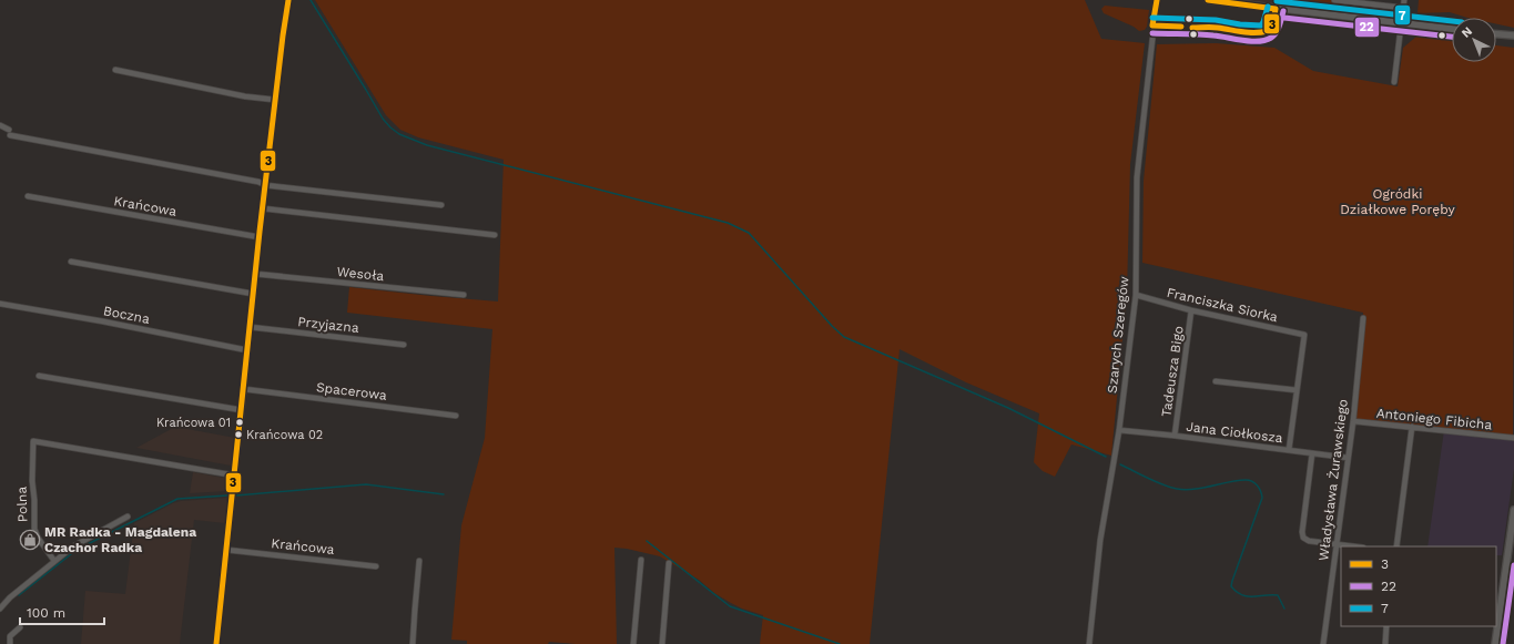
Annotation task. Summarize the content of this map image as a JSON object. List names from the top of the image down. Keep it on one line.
{"streets":{"street":["Krańcowa","Wesoła","Franciszka Siorka","Boczna","Przyjazna","Szarych Szeregów","Tadeusza Bigo","Spacerowa","Antoniego Fibicha","Jana Ciołkosza","Władysława Żurawskiego","Polna"]},"crossings":[["Franciszka Siorka","Szarych Szeregów"],["Franciszka Siorka","Tadeusza Bigo"],["Szarych Szeregów","Jana Ciołkosza"],["Tadeusza Bigo","Jana Ciołkosza"],["Antoniego Fibicha","Władysława Żurawskiego"],["Jana Ciołkosza","Władysława Żurawskiego"]],"parks":["Ogródki Działkowe Poręby"],"places":{"other":["Krańcowa 01","Krańcowa 02"],"shop":["MR Radka - Magdalena Czachor Radka"]},"lines":["transit line 3","transit line 7","transit line 22"],"legend":["3","22","7"],"scale_bar":"100 m","north":"top left"}
